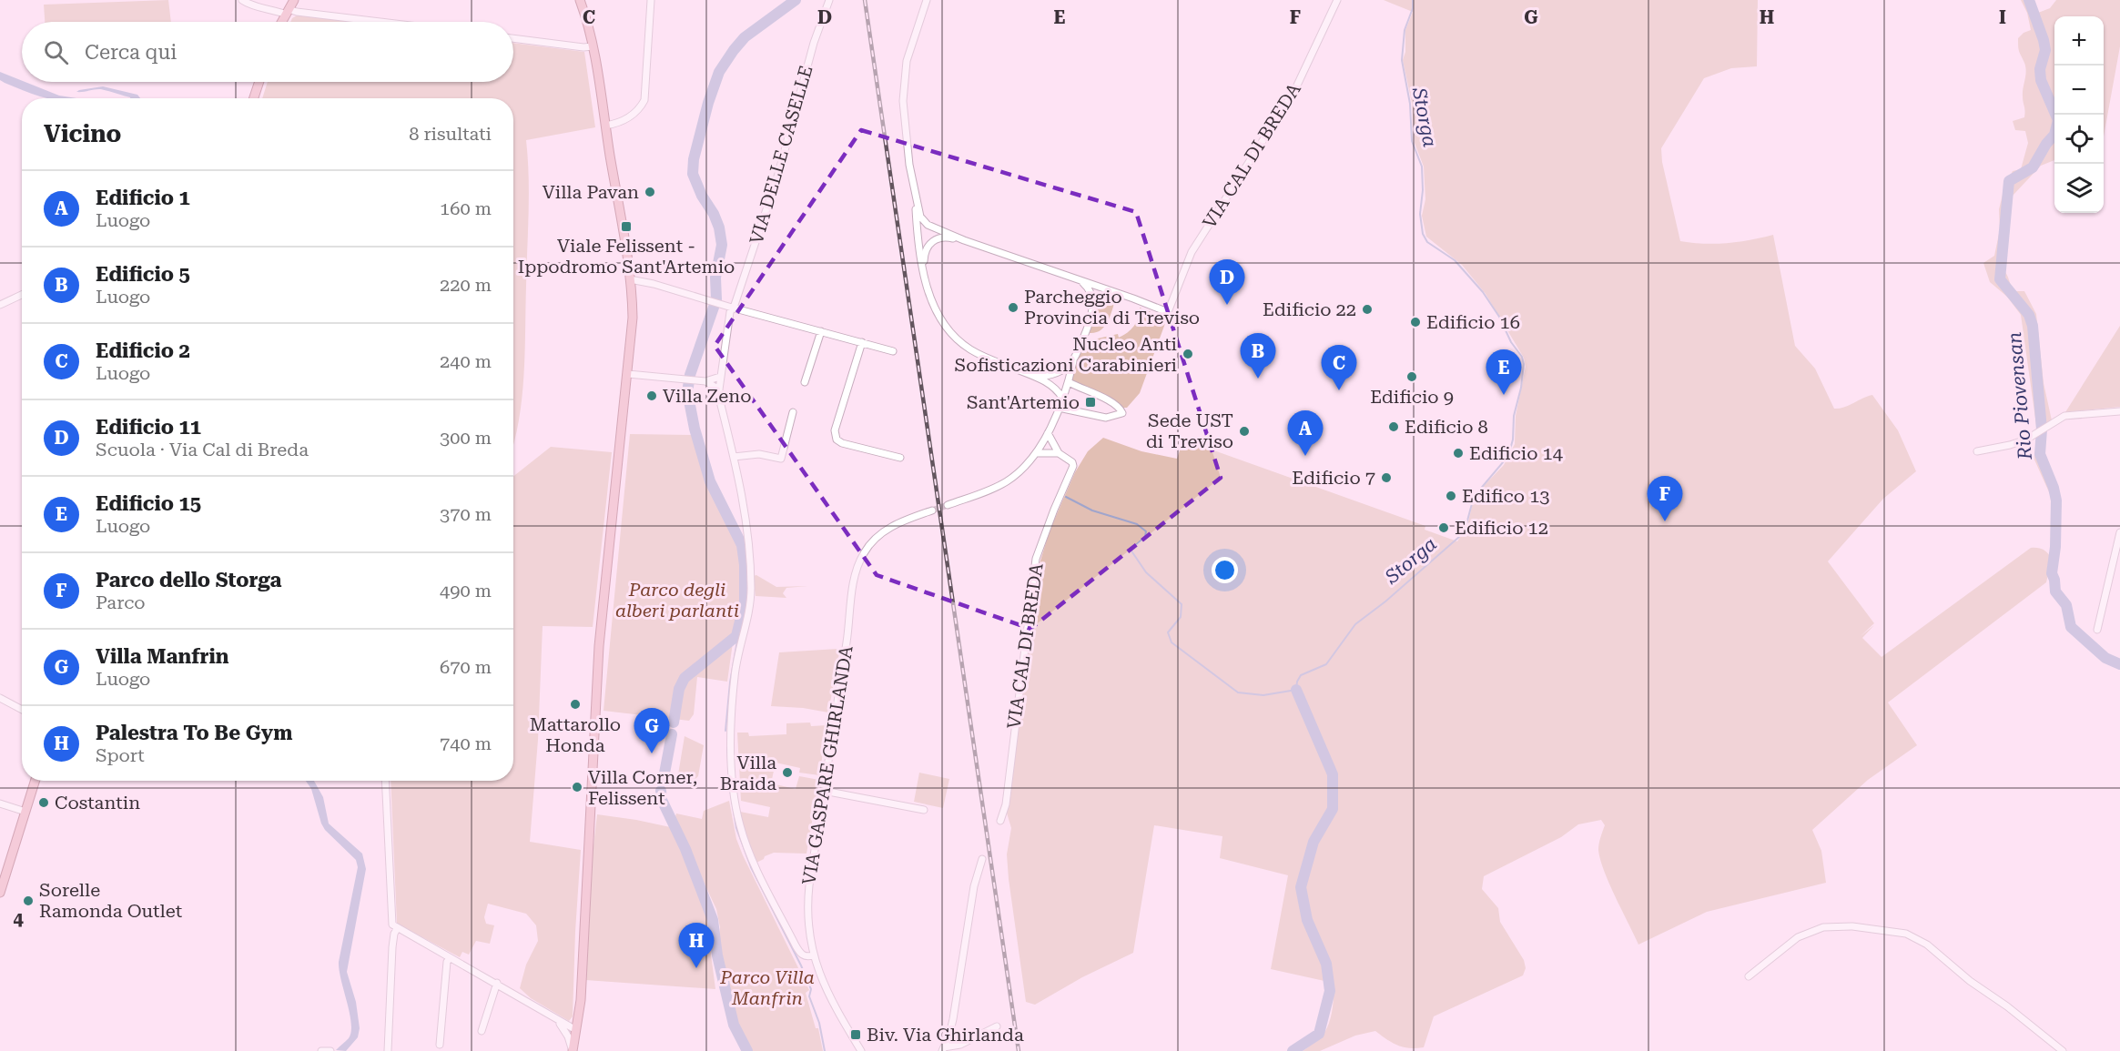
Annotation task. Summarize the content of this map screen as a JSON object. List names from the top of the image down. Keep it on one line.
{"streets":{"street":["VIA DELLE CASELLE","VIA CAL DI BREDA","VIA GASPARE GHIRLANDA"]},"crossings":[["VIA DELLE CASELLE","VIA GASPARE GHIRLANDA"]],"water":["Storga","Rio Piovensan"],"parks":["Parco degli alberi parlanti","Parco Villa Manfrin"],"places":{"other":["Villa Pavan","Parcheggio Provincia di Treviso","Edificio 22","Edificio 16","Nucleo Anti Sofisticazioni Carabinieri","Edificio 9","Villa Zeno","Edificio 8","Sede UST di Treviso","Edificio 14","Edificio 7","Edifico 13","Edificio 12","Mattarollo Honda","Villa Braida","Villa Corner, Felissent","Costantin","Sorelle Ramonda Outlet"],"transit":["Viale Felissent - Ippodromo Sant'Artemio","Sant'Artemio","Biv. Via Ghirlanda"]},"page":{"map_buttons":["+","−"],"search":"Cerca qui","heading":["Vicino","8 risultati"],"list":[{"mark":"A","name":"Edificio 1","note":"Luogo","value":"160 m"},{"mark":"B","name":"Edificio 5","note":"Luogo","value":"220 m"},{"mark":"C","name":"Edificio 2","note":"Luogo","value":"240 m"},{"mark":"D","name":"Edificio 11","note":"Scuola · Via Cal di Breda","value":"300 m"},{"mark":"E","name":"Edificio 15","note":"Luogo","value":"370 m"},{"mark":"F","name":"Parco dello Storga","note":"Parco","value":"490 m"},{"mark":"G","name":"Villa Manfrin","note":"Luogo","value":"670 m"},{"mark":"H","name":"Palestra To Be Gym","note":"Sport","value":"740 m"}],"pins":["D","B","C","E","A","F","G","H"]},"grid":{"columns":["C","D","E","F","G","H","I"],"rows":["4"]}}
